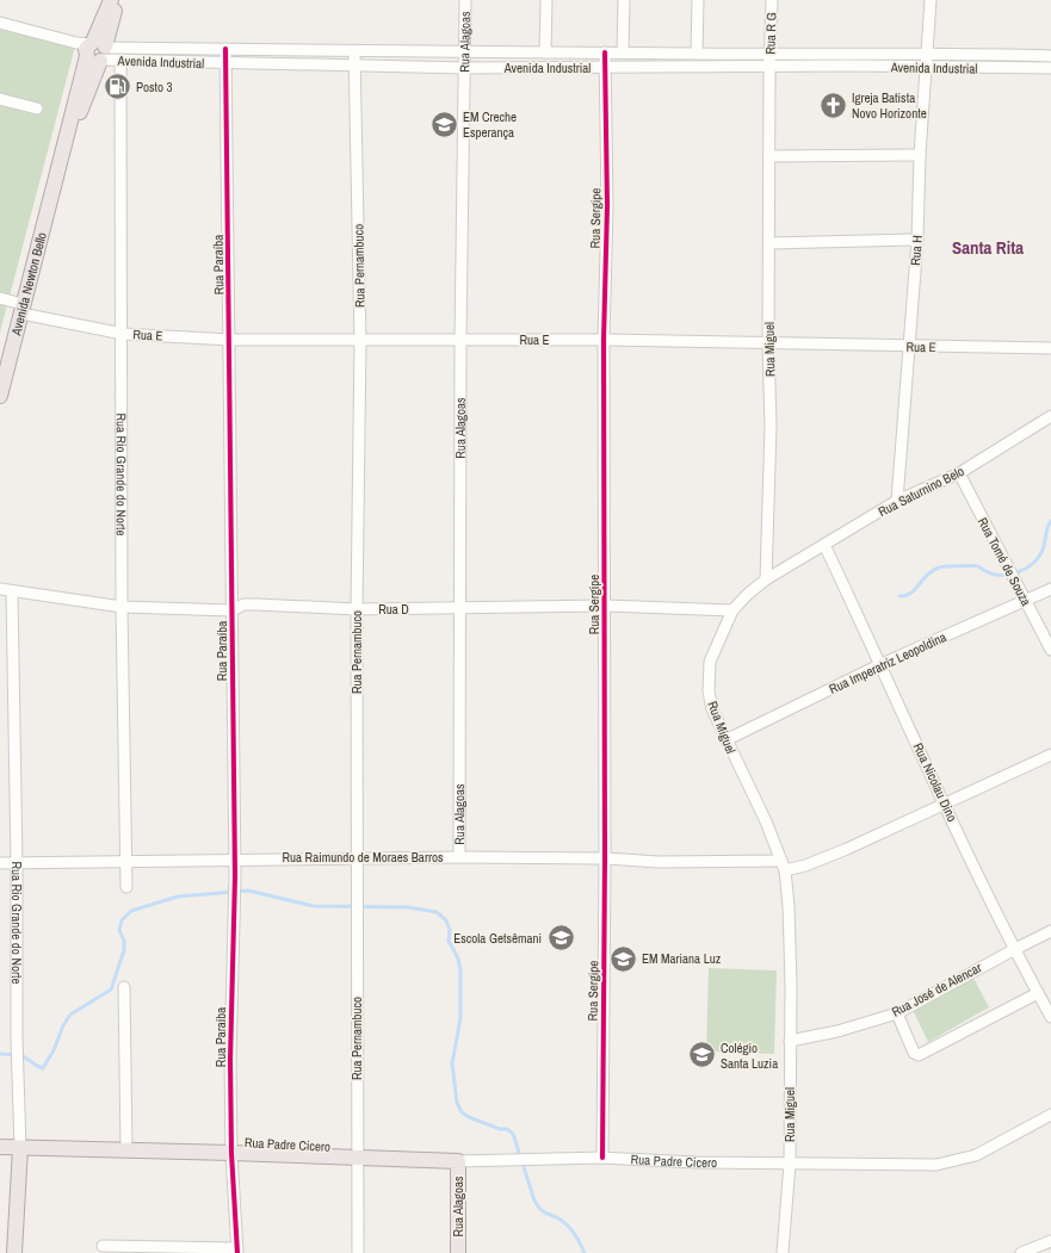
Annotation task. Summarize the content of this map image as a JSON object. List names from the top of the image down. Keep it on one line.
{"streets":{"main road":["Rua Alagoas","Avenida Newton Bello","Rua Rio Grande do Norte","Rua Padre Cicero"],"street":["Rua R G","Avenida Industrial","Rua Sergipe","Rua H","Rua Paraíba","Rua Pernambuco","Rua E","Rua Miguel","Rua Saturnino Belo","Rua Tomé de Souza","Rua D","Rua Imperatriz Leopoldina","Rua Nicolau Dino","Rua Raimundo de Moraes Barros","Rua José de Alencar"]},"crossings":[["Rua R G","Avenida Industrial"],["Rua R G","Rua Miguel"],["Rua Alagoas","Avenida Industrial"],["Rua Alagoas","Rua E"],["Rua Alagoas","Rua D"],["Rua Alagoas","Rua Raimundo de Moraes Barros"],["Rua Alagoas","Rua Padre Cicero"],["Avenida Industrial","Rua Sergipe"],["Avenida Industrial","Rua H"],["Avenida Industrial","Rua Paraíba"],["Avenida Industrial","Rua Pernambuco"],["Avenida Industrial","Avenida Newton Bello"],["Avenida Industrial","Rua Miguel"],["Avenida Industrial","Rua Rio Grande do Norte"],["Rua Sergipe","Rua E"],["Rua Sergipe","Rua D"],["Rua Sergipe","Rua Raimundo de Moraes Barros"],["Rua Sergipe","Rua Padre Cicero"],["Rua H","Rua E"],["Rua H","Rua Saturnino Belo"],["Rua Paraíba","Rua E"],["Rua Paraíba","Rua D"],["Rua Paraíba","Rua Raimundo de Moraes Barros"],["Rua Paraíba","Rua Padre Cicero"],["Rua Pernambuco","Rua E"],["Rua Pernambuco","Rua D"],["Rua Pernambuco","Rua Raimundo de Moraes Barros"],["Rua Pernambuco","Rua Padre Cicero"],["Avenida Newton Bello","Rua E"],["Rua E","Rua Miguel"],["Rua E","Rua Rio Grande do Norte"],["Rua Miguel","Rua Saturnino Belo"],["Rua Miguel","Rua D"],["Rua Miguel","Rua Imperatriz Leopoldina"],["Rua Miguel","Rua Raimundo de Moraes Barros"],["Rua Miguel","Rua José de Alencar"],["Rua Miguel","Rua Padre Cicero"],["Rua Rio Grande do Norte","Rua D"],["Rua Rio Grande do Norte","Rua Raimundo de Moraes Barros"],["Rua Rio Grande do Norte","Rua Padre Cicero"],["Rua Saturnino Belo","Rua Tomé de Souza"],["Rua Saturnino Belo","Rua Nicolau Dino"],["Rua Tomé de Souza","Rua Imperatriz Leopoldina"],["Rua Imperatriz Leopoldina","Rua Nicolau Dino"],["Rua Nicolau Dino","Rua Raimundo de Moraes Barros"],["Rua Nicolau Dino","Rua José de Alencar"]],"districts":["Santa Rita"],"places":{"fuel station":["Posto 3"],"church":["Igreja Batista Novo Horizonte"],"school or university":["EM Creche Esperança","Escola Getsêmani","EM Mariana Luz","Colégio Santa Luzia"]}}
